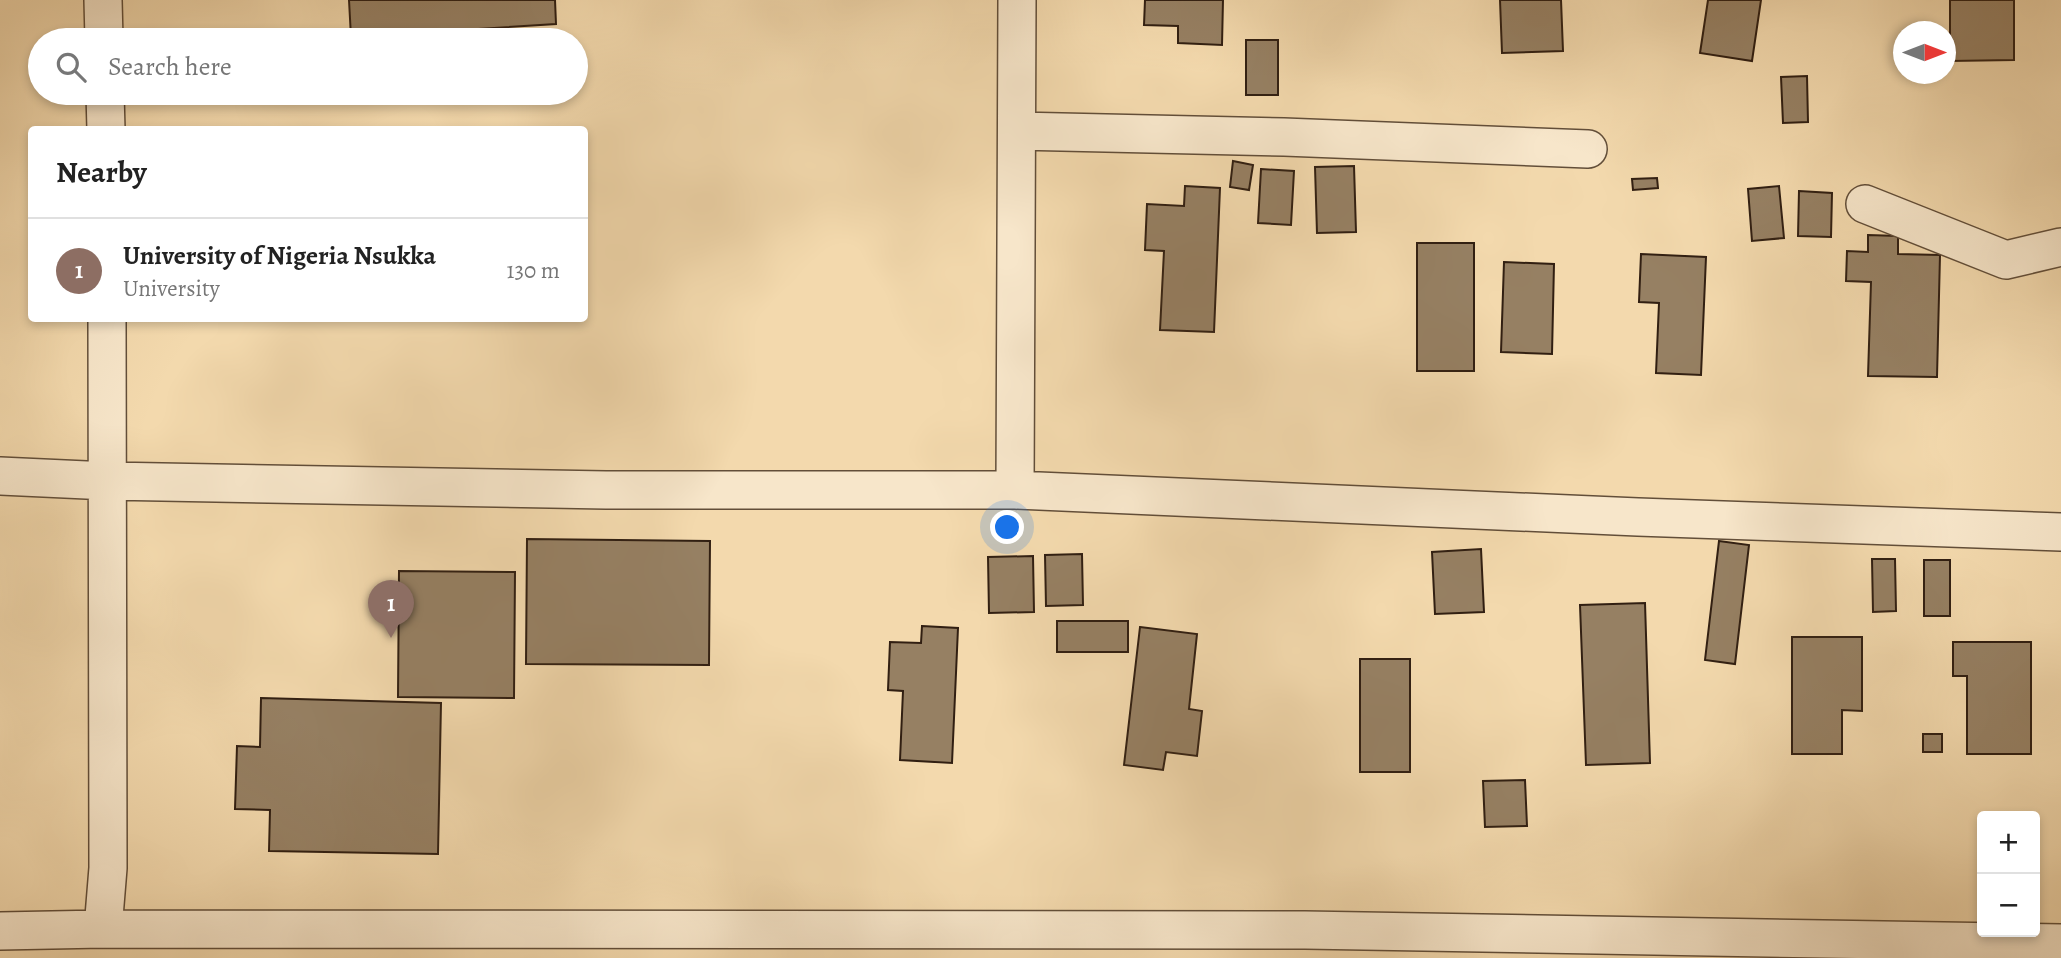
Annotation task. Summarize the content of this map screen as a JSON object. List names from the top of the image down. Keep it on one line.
{"north":"right","page":{"search":"Search here","heading":"Nearby","list":[{"mark":"1","name":"University of Nigeria Nsukka","note":"University","value":"130 m"}],"pins":"1","map_buttons":["+","−"]}}
